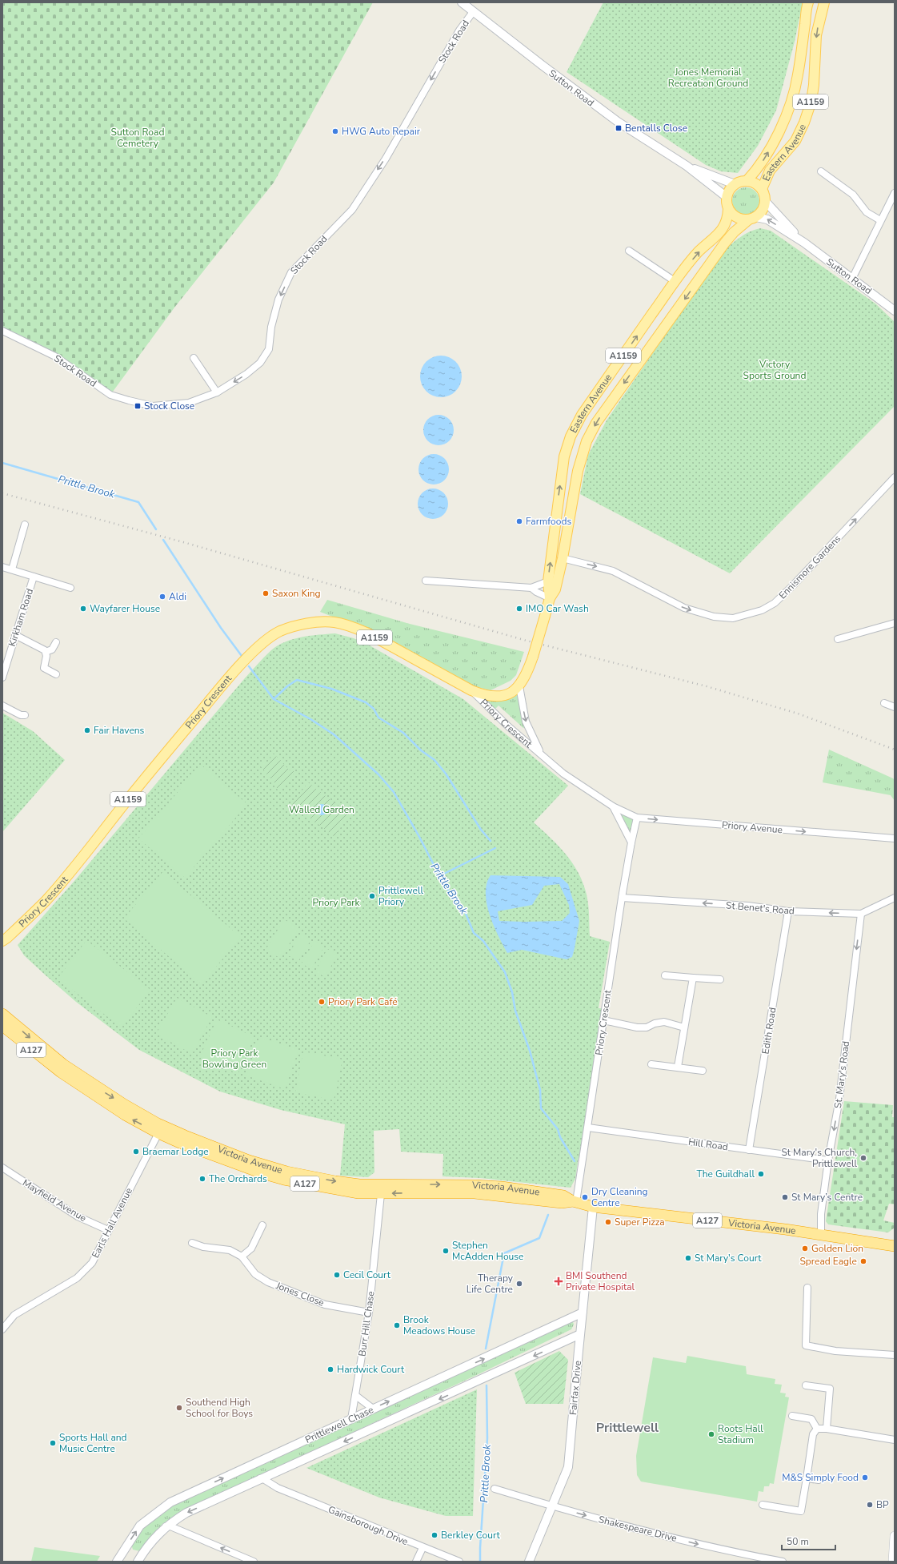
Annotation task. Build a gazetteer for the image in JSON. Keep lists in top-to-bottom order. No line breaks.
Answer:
{"streets":{"highway":["A127","Victoria Avenue"],"main road":["A1159","Eastern Avenue","Priory Crescent"],"street":["Stock Road","Sutton Road","Ennismore Gardens","Kirkham Road","Priory Avenue","St Benet's Road","Edith Road","St. Mary's Road","Hill Road","Mayfield Avenue","Earls Hall Avenue","Jones Close","Burr Hill Chase","Fairfax Drive","Prittlewell Chase","Gainsborough Drive","Shakespeare Drive"]},"crossings":[["Stock Road","Sutton Road"],["Sutton Road","Eastern Avenue"],["Eastern Avenue","Ennismore Gardens"],["Eastern Avenue","Priory Crescent"],["Priory Crescent","Priory Avenue"],["Priory Crescent","St Benet's Road"],["Priory Crescent","Hill Road"],["Priory Crescent","Victoria Avenue"],["St Benet's Road","Edith Road"],["St Benet's Road","St. Mary's Road"],["Edith Road","Hill Road"],["St. Mary's Road","Hill Road"],["St. Mary's Road","Victoria Avenue"],["Victoria Avenue","Earls Hall Avenue"],["Victoria Avenue","Burr Hill Chase"],["Victoria Avenue","Fairfax Drive"],["Mayfield Avenue","Earls Hall Avenue"],["Jones Close","Burr Hill Chase"],["Burr Hill Chase","Prittlewell Chase"],["Fairfax Drive","Prittlewell Chase"],["Fairfax Drive","Shakespeare Drive"],["Prittlewell Chase","Gainsborough Drive"]],"one_way":["Stock Road","Ennismore Gardens","Priory Avenue","St Benet's Road","St. Mary's Road","Shakespeare Drive"],"districts":["Prittlewell"],"water":["Prittle Brook"],"parks":["Jones Memorial Recreation Ground","Sutton Road Cemetery","Victory Sports Ground","Walled Garden","Priory Park","Priory Park Bowling Green"],"places":{"transit":["Bentalls Close","Stock Close"],"other":["HWG Auto Repair","Farmfoods","Saxon King","Aldi","Wayfarer House","IMO Car Wash","Fair Havens","Prittlewell Priory","Priory Park Café","Braemar Lodge","St Mary's Church, Prittlewell","The Guildhall","The Orchards","Dry Cleaning Centre","St Mary’s Centre","Super Pizza","Golden Lion","Stephen McAdden House","St Mary's Court","Spread Eagle","Cecil Court","Therapy Life Centre","Brook Meadows House","Hardwick Court","Southend High School for Boys","Roots Hall Stadium","Sports Hall and Music Centre","M&S Simply Food","BP","Berkley Court"],"health":["BMI Southend Private Hospital"]},"scale_bar":"50 m"}
